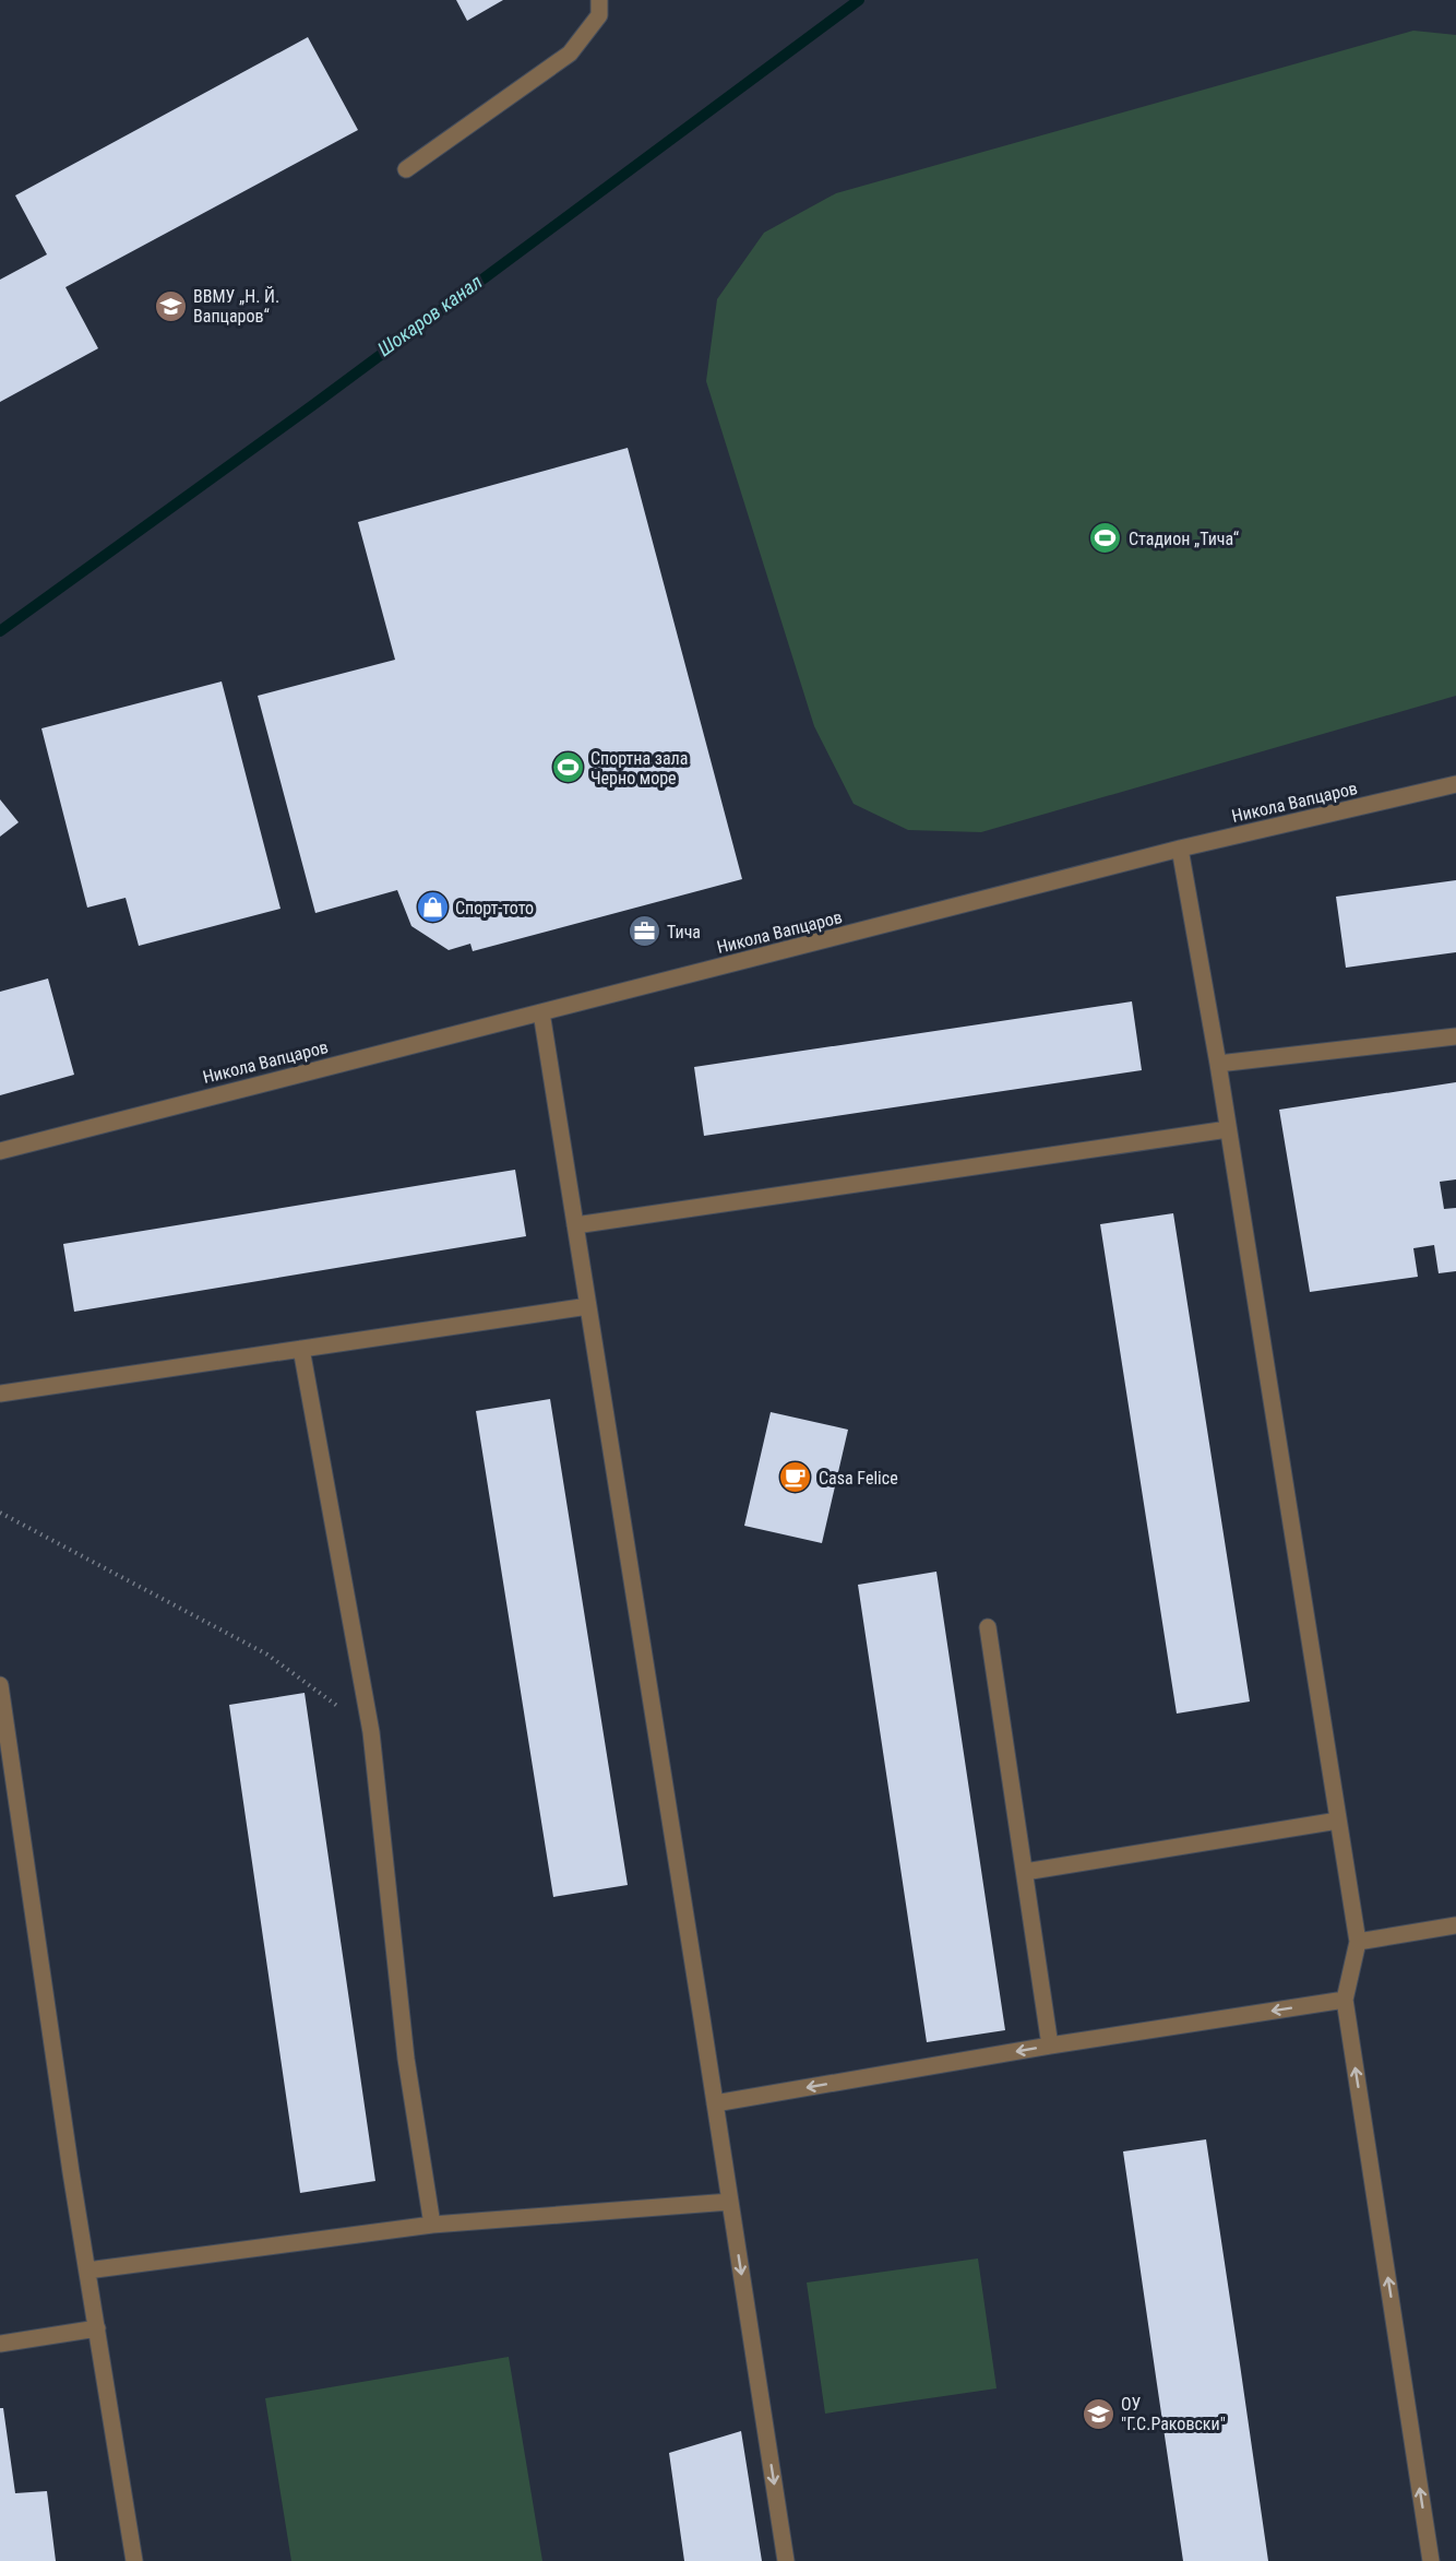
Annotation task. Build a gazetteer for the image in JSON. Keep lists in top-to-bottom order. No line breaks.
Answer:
{"streets":{"street":["Никола Вапцаров"]},"water":["Шокаров канал"],"places":{"school or university":["ВВМУ „Н. Й. Вапцаров“","ОУ \"Г.С.Раковски\""],"sports":["Стадион „Тича“","Спортна зала Черно море"],"shop":["Спорт-тото"],"office":["Тича"],"cafe":["Casa Felice"]}}
